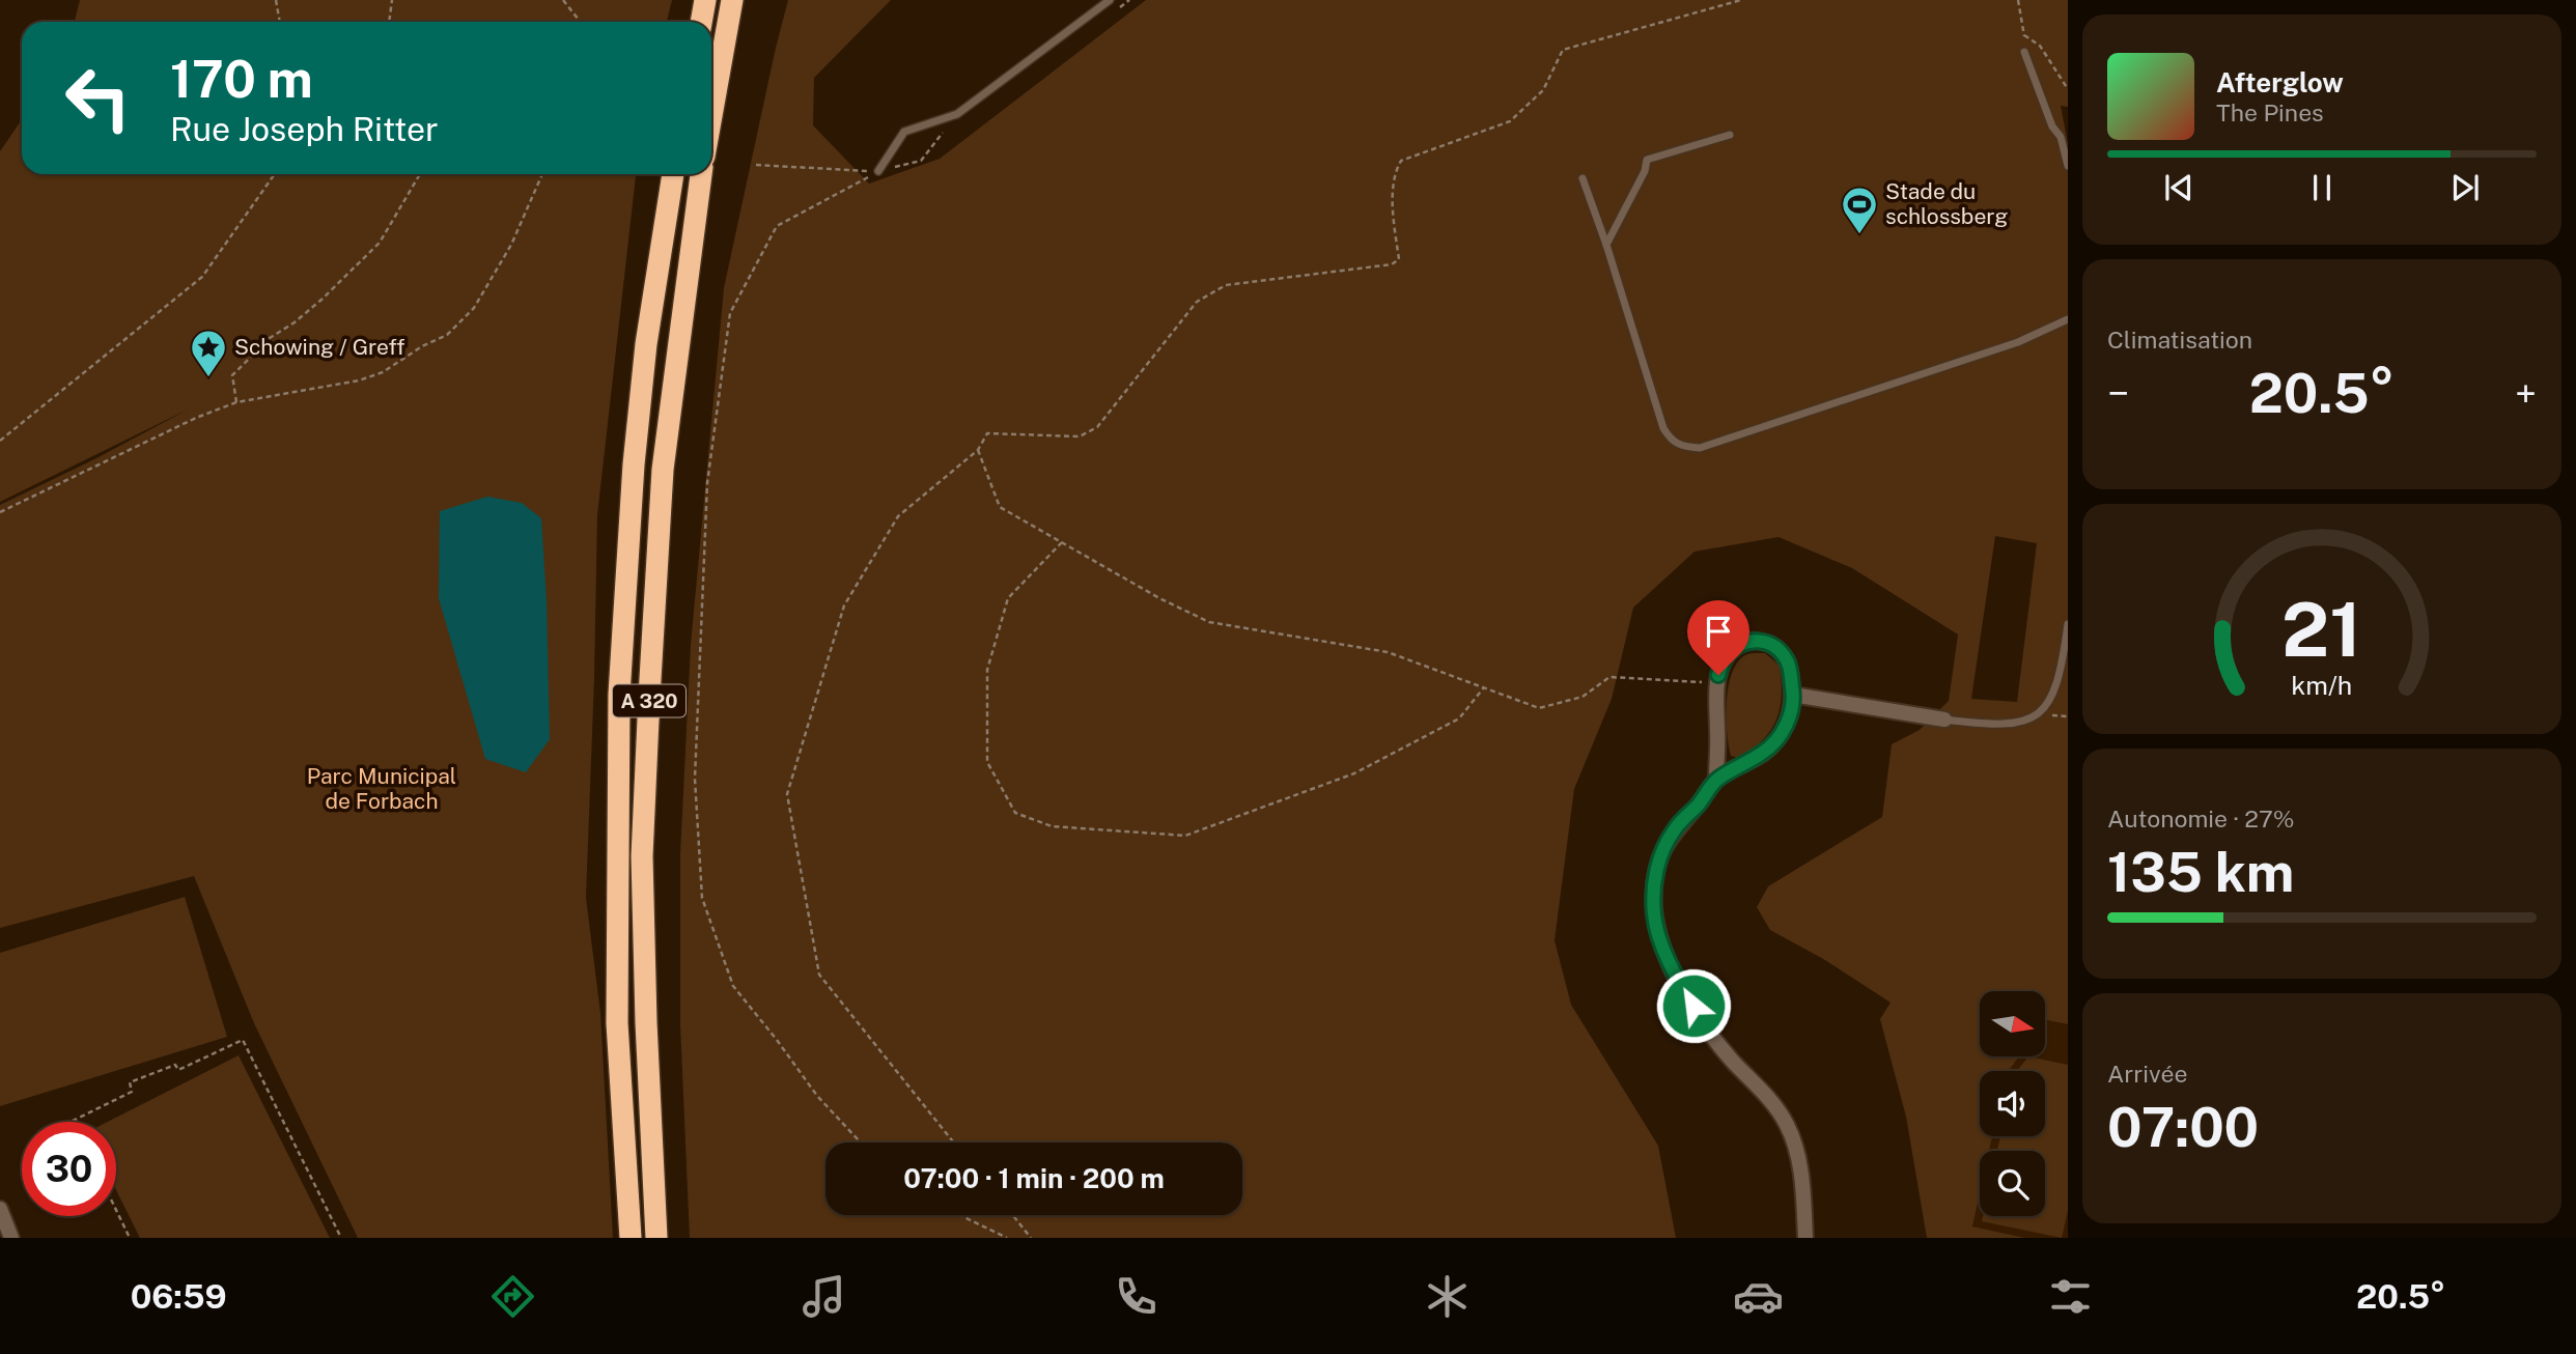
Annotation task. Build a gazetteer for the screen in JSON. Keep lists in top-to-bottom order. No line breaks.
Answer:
{"streets":{"highway":["A 320"]},"parks":["Parc Municipal de Forbach"],"places":{"sports":["Stade du schlossberg"],"place":["Schowing / Greff"]},"north":"right","page":{"turn":["170 m","Rue Joseph Ritter"],"song":["Afterglow","The Pines"],"tile":["Climatisation",["Autonomie · 27%","135 km"],["Arrivée","07:00"]],"heat":["−","20.5°","+"],"limit":"30","trip":"07:00 · 1 min · 200 m","tabs":["06:59","20.5°"],"gauge":["21","km/h"]}}
